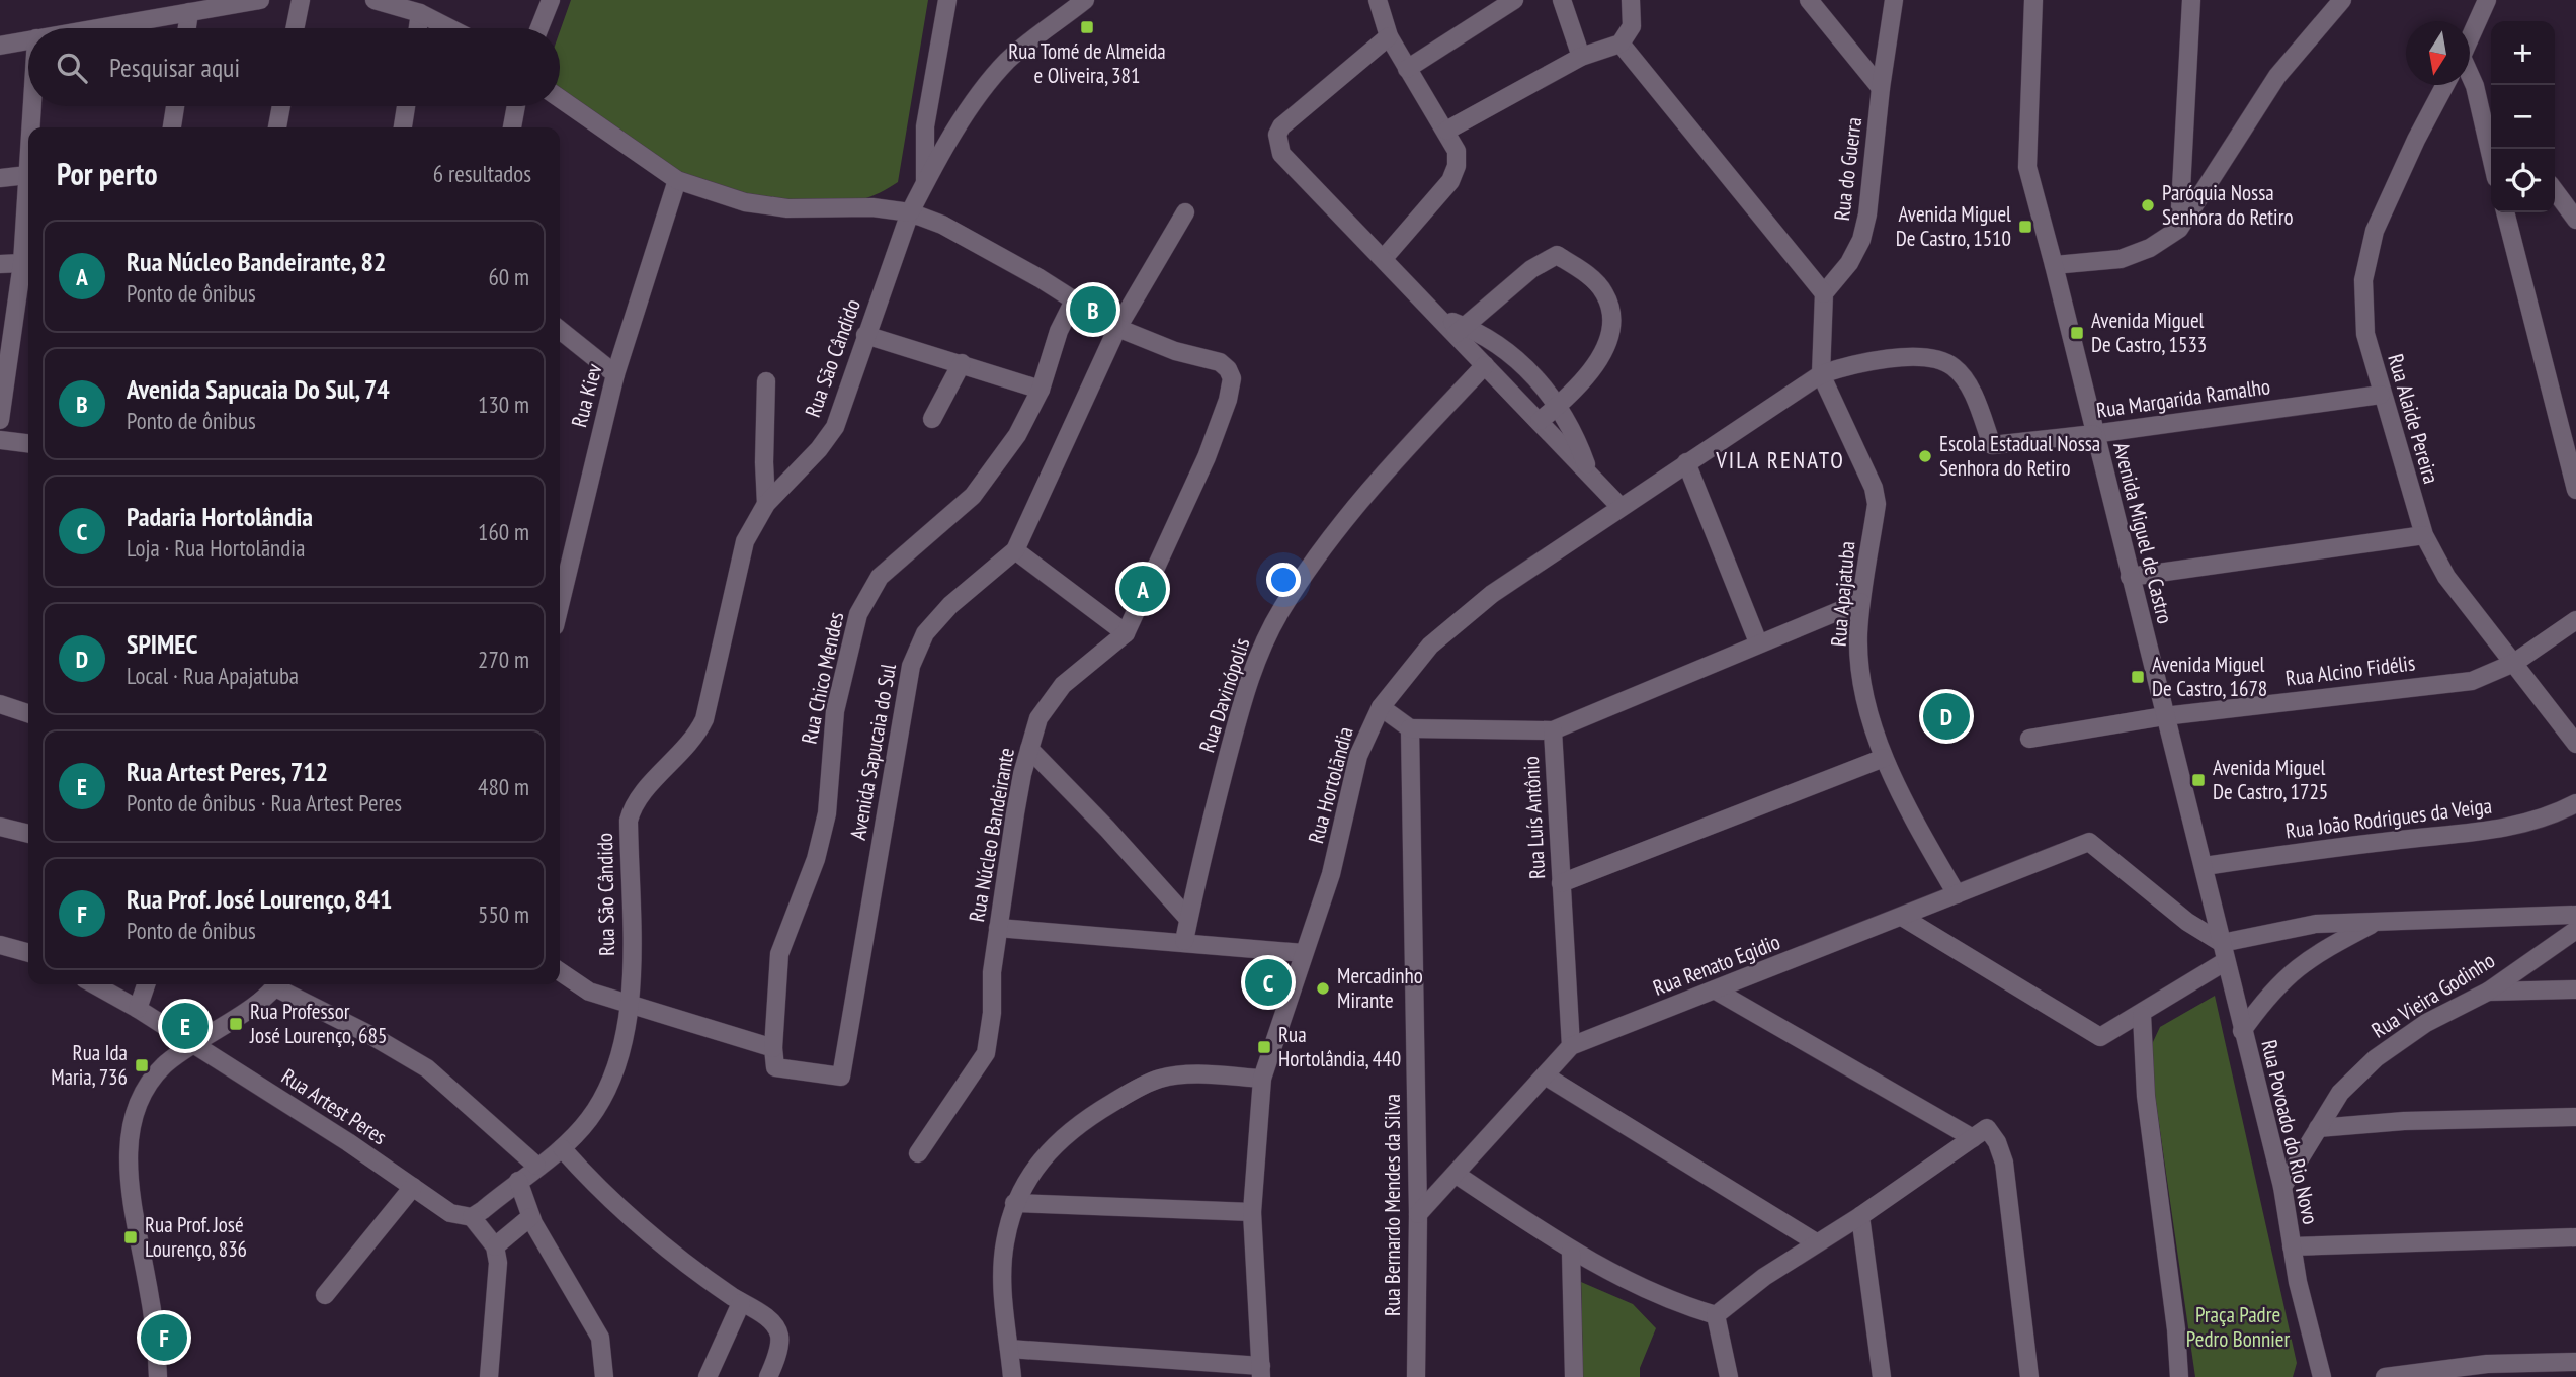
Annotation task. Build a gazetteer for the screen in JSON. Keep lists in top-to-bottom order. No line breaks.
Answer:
{"streets":{"street":["Rua do Guerra","Rua São Cândido","Rua Kiev","Rua Margarida Ramalho","Rua Alaide Pereira","Avenida Miguel de Castro","Rua Apajatuba","Rua Alcino Fidélis","Rua Chico Mendes","Rua Davinópolis","Avenida Sapucaia do Sul","Rua Hortolãndia","Rua Luís Antônio","Rua João Rodrigues da Veiga","Rua Núcleo Bandeirante","Rua Renato Egidio","Rua Vieira Godinho","Rua Artest Peres","Rua Povoado do Rio Novo","Rua Bernardo Mendes da Silva"]},"crossings":[["Rua São Cândido","Rua Núcleo Bandeirante"],["Rua Kiev","Rua Núcleo Bandeirante"],["Rua Margarida Ramalho","Rua Alaide Pereira"],["Rua Margarida Ramalho","Avenida Miguel de Castro"],["Rua Margarida Ramalho","Rua Hortolãndia"],["Rua Alaide Pereira","Rua Alcino Fidélis"],["Avenida Miguel de Castro","Rua Alcino Fidélis"],["Avenida Miguel de Castro","Rua João Rodrigues da Veiga"],["Avenida Miguel de Castro","Rua Renato Egidio"],["Avenida Miguel de Castro","Rua Povoado do Rio Novo"],["Rua Apajatuba","Rua Hortolãndia"],["Rua Apajatuba","Rua Renato Egidio"],["Rua Chico Mendes","Avenida Sapucaia do Sul"],["Rua Chico Mendes","Rua Núcleo Bandeirante"],["Avenida Sapucaia do Sul","Rua Núcleo Bandeirante"],["Rua Luís Antônio","Rua Renato Egidio"],["Rua Luís Antônio","Rua Bernardo Mendes da Silva"],["Rua Renato Egidio","Rua Povoado do Rio Novo"],["Rua Renato Egidio","Rua Bernardo Mendes da Silva"],["Rua Vieira Godinho","Rua Povoado do Rio Novo"]],"districts":["VILA RENATO"],"parks":["Praça Padre Pedro Bonnier"],"places":{"transit":["Rua Tomé de Almeida e Oliveira, 381","Avenida Miguel De Castro, 1510","Avenida Miguel De Castro, 1533","Avenida Miguel De Castro, 1678","Avenida Miguel De Castro, 1725","Rua Professor José Lourenço, 685","Rua Hortolândia, 440","Rua Ida Maria, 736","Rua Prof. José Lourenço, 836"],"other":["Paróquia Nossa Senhora do Retiro","Escola Estadual Nossa Senhora do Retiro","Mercadinho Mirante"]},"north":"bottom","page":{"map_buttons":["+","−"],"search":"Pesquisar aqui","heading":["Por perto","6 resultados"],"list":[{"mark":"A","name":"Rua Núcleo Bandeirante, 82","note":"Ponto de ônibus","value":"60 m"},{"mark":"B","name":"Avenida Sapucaia Do Sul, 74","note":"Ponto de ônibus","value":"130 m"},{"mark":"C","name":"Padaria Hortolândia","note":"Loja · Rua Hortolãndia","value":"160 m"},{"mark":"D","name":"SPIMEC","note":"Local · Rua Apajatuba","value":"270 m"},{"mark":"E","name":"Rua Artest Peres, 712","note":"Ponto de ônibus · Rua Artest Peres","value":"480 m"},{"mark":"F","name":"Rua Prof. José Lourenço, 841","note":"Ponto de ônibus","value":"550 m"}],"pins":["B","A","D","C","E","F"]}}
